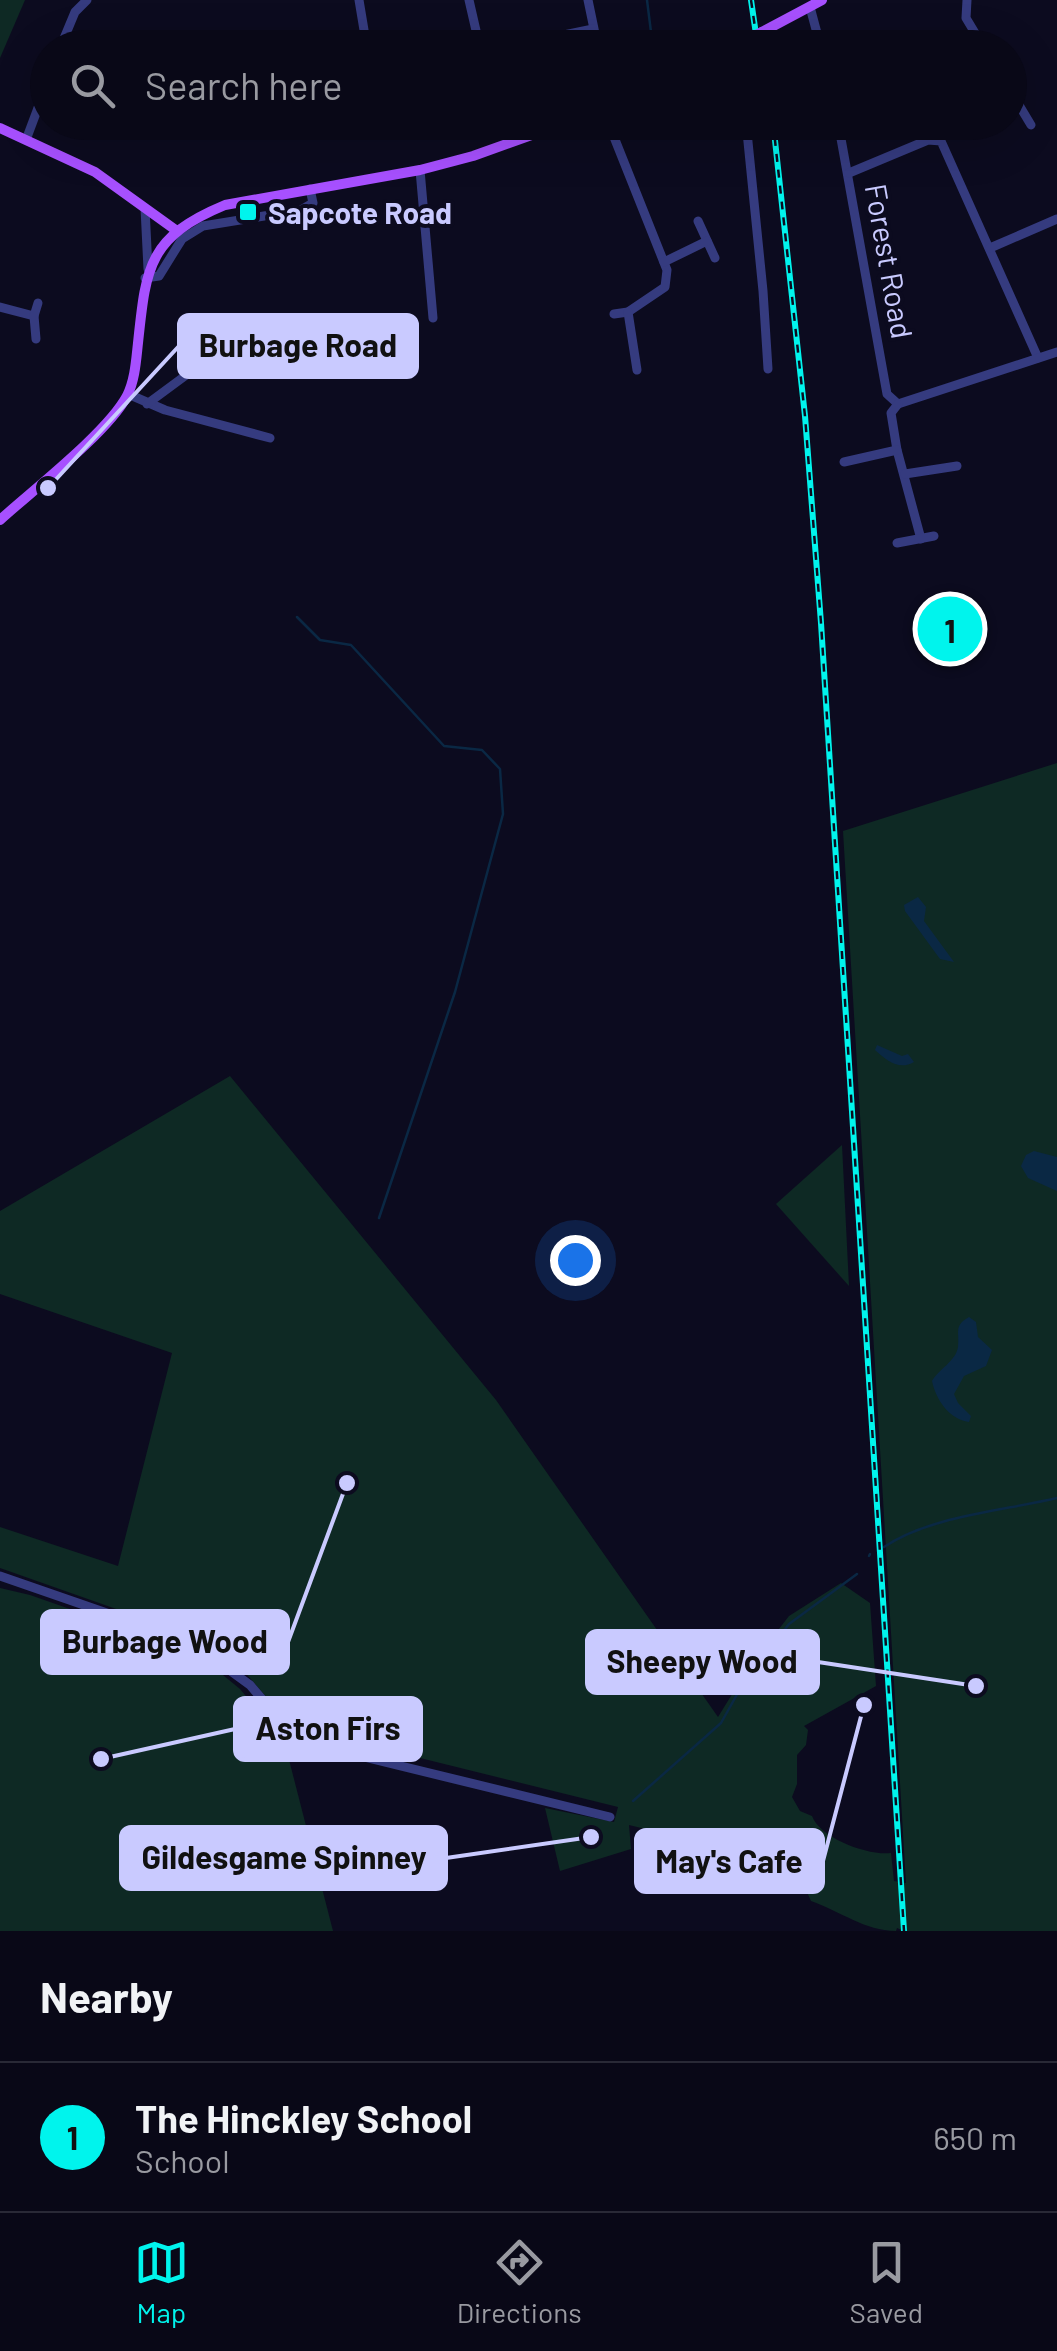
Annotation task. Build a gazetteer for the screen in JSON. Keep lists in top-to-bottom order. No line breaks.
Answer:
{"streets":{"street":["Forest Road"]},"places":{"transit":["Sapcote Road"],"other":["Burbage Road","Burbage Wood","Sheepy Wood","May's Cafe","Aston Firs","Gildesgame Spinney"]},"page":{"search":"Search here","pins":"1","heading":"Nearby","list":[{"mark":"1","name":"The Hinckley School","note":"School","value":"650 m"}],"nav":["Map","Directions","Saved"]}}
